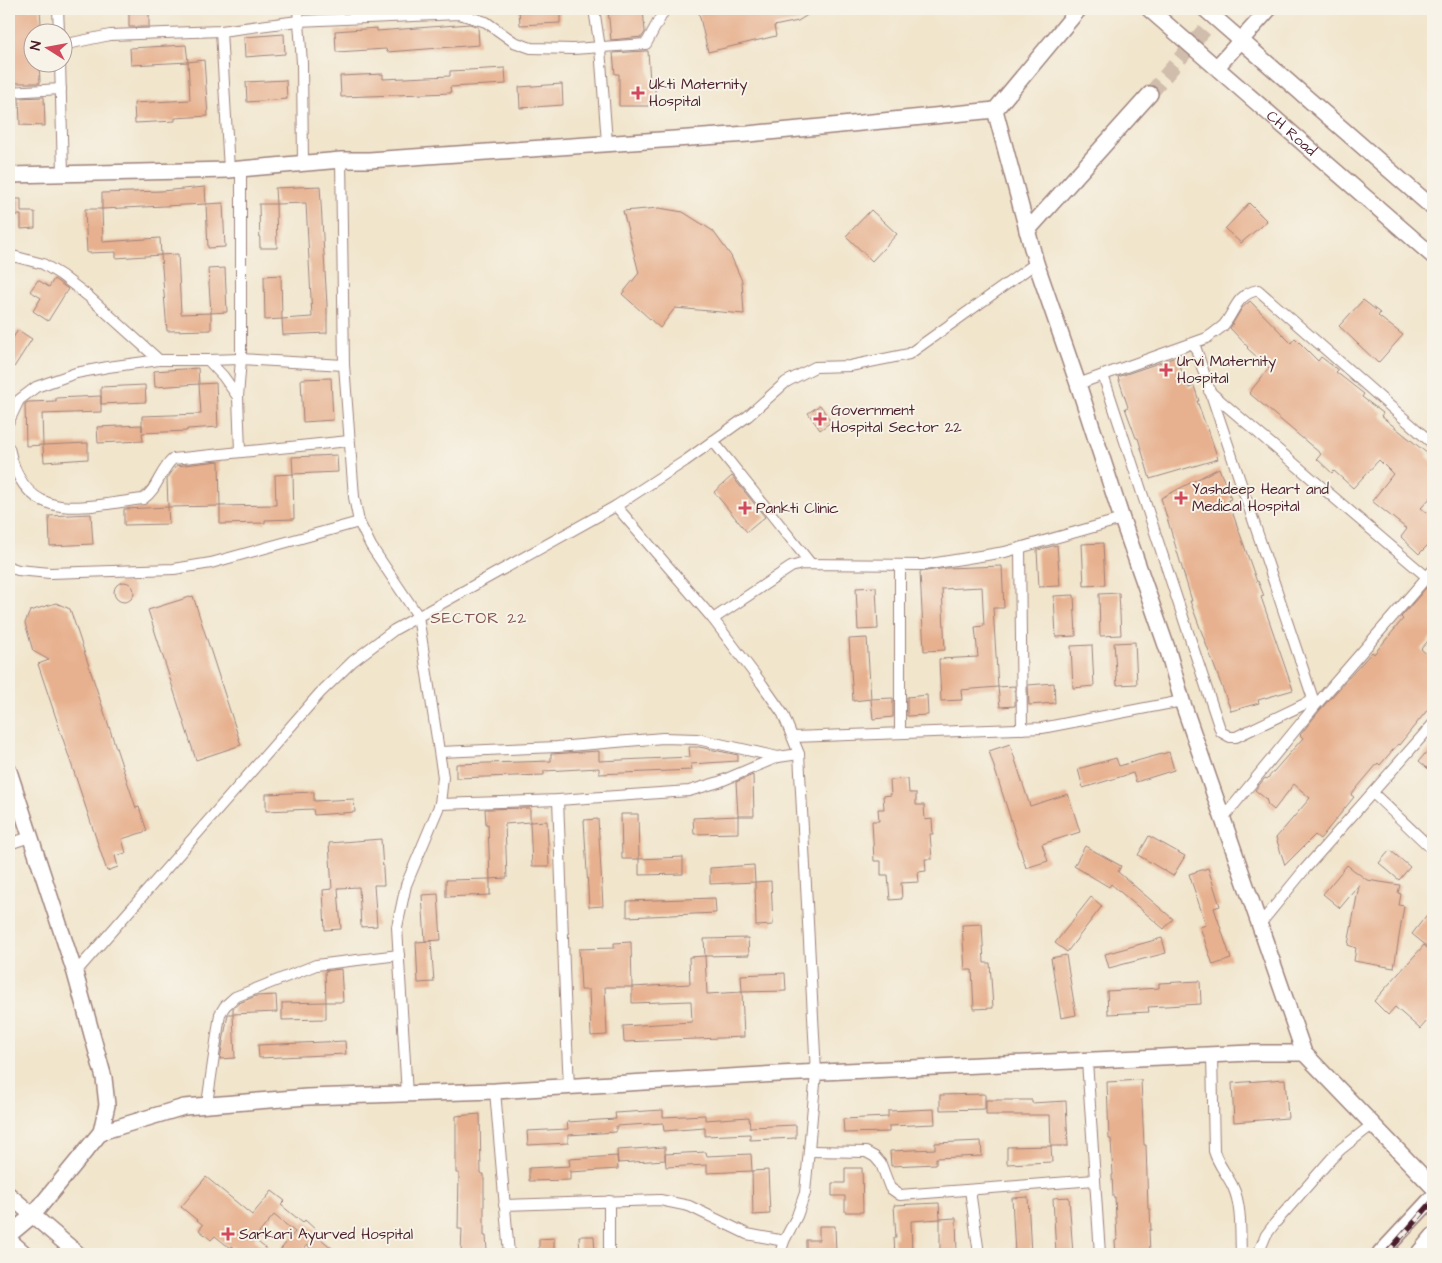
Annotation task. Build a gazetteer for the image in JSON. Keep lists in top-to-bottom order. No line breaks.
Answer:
{"streets":{"street":["CH Road"]},"districts":["SECTOR 22"],"places":{"health":["Ukti Maternity Hospital","Urvi Maternity Hospital","Government Hospital Sector 22","Yashdeep Heart and Medical Hospital","Pankti Clinic","Sarkari Ayurved Hospital"]},"north":"left"}
